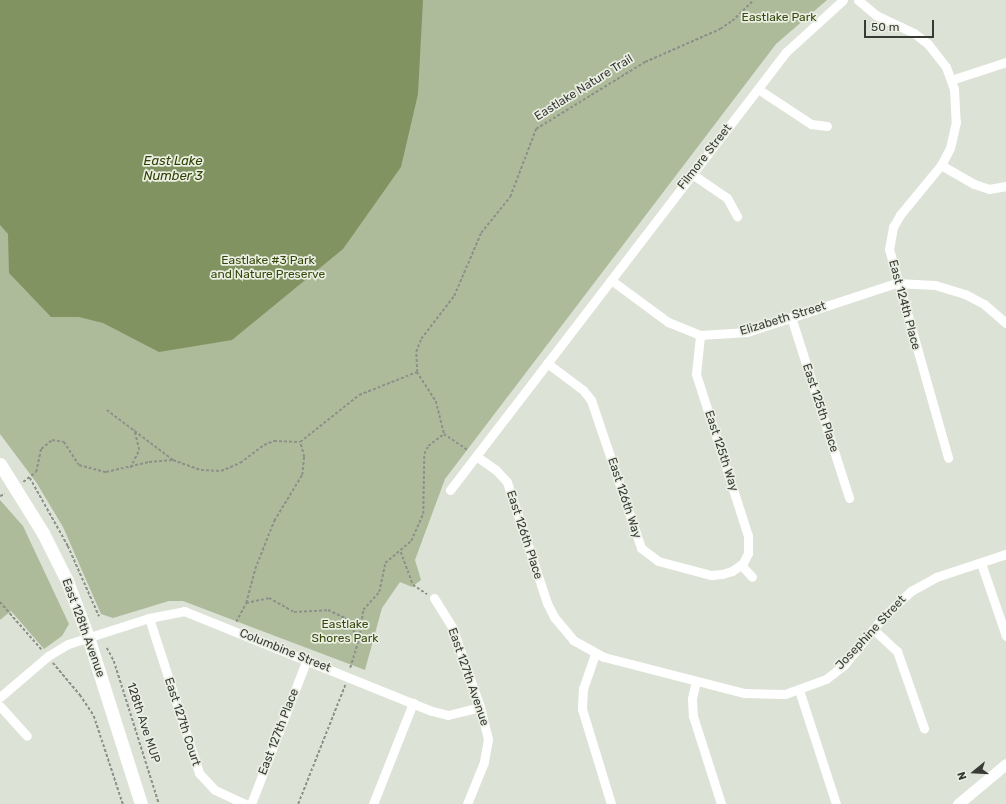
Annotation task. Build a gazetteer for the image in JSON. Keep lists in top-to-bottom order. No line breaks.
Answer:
{"streets":{"main road":["East 128th Avenue"],"street":["Filmore Street","East 124th Place","Elizabeth Street","East 125th Place","East 125th Way","East 126th Way","East 126th Place","Josephine Street","Columbine Street","East 127th Avenue","East 127th Court","East 127th Place"],"path":["Eastlake Nature Trail","128th Ave MUP"]},"crossings":[["Filmore Street","Elizabeth Street"],["Filmore Street","East 126th Way"],["East 124th Place","Elizabeth Street"],["Elizabeth Street","East 125th Place"],["Elizabeth Street","East 125th Way"],["East 125th Way","East 126th Way"],["East 126th Place","Josephine Street"],["East 128th Avenue","Columbine Street"],["Columbine Street","East 127th Avenue"],["Columbine Street","East 127th Court"],["Columbine Street","East 127th Place"]],"water":["East Lake Number 3"],"parks":["Eastlake Park","Eastlake #3 Park and Nature Preserve","Eastlake Shores Park"],"scale_bar":"50 m","north":"left"}
